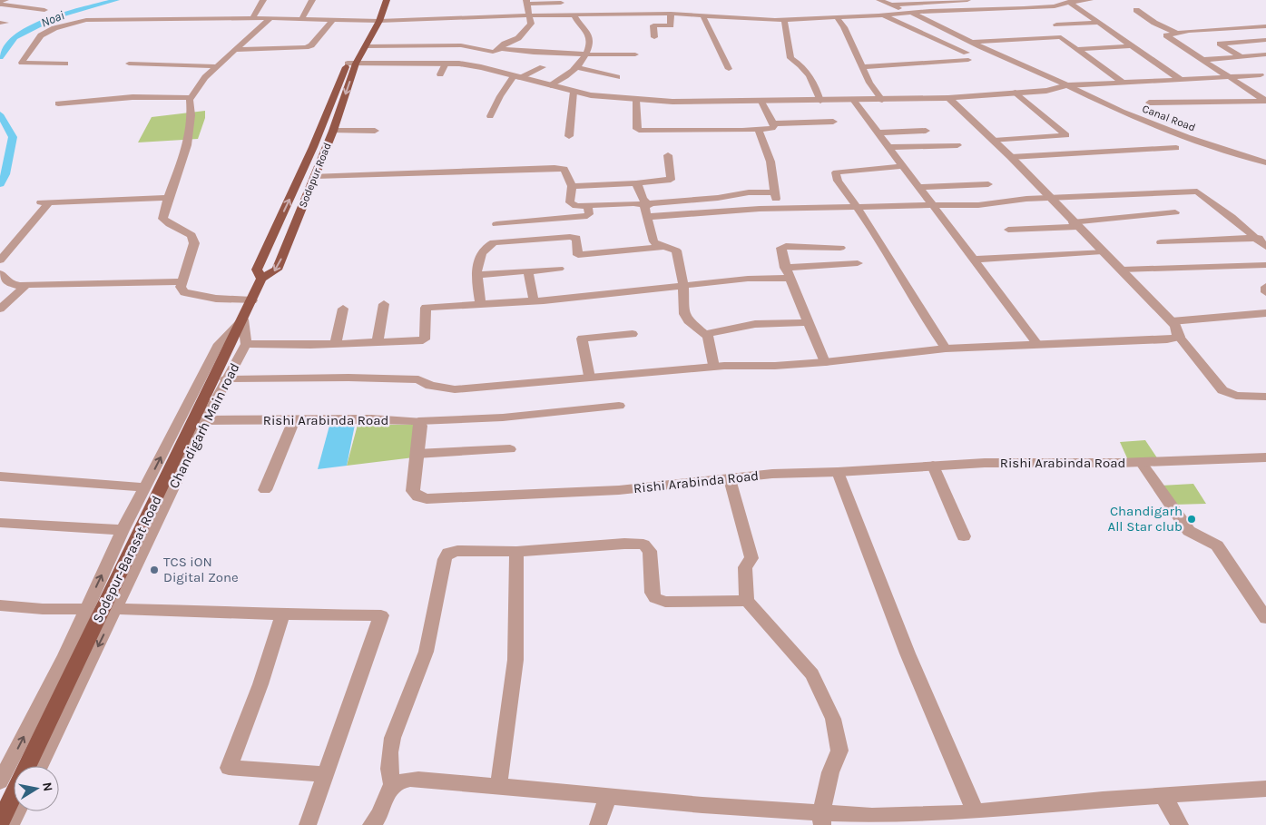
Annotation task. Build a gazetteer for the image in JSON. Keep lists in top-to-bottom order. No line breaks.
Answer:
{"streets":{"main road":["Sodepur Road","Sodepur-Barasat Road"],"street":["Canal Road","Rishi Arabinda Road","Chandigarh Main road"]},"crossings":[["Sodepur Road","Chandigarh Main road"],["Sodepur Road","Sodepur-Barasat Road"],["Rishi Arabinda Road","Chandigarh Main road"],["Chandigarh Main road","Sodepur-Barasat Road"]],"water":["Noai"],"places":["Chandigarh All Star club","TCS iON Digital Zone"],"north":"right"}
